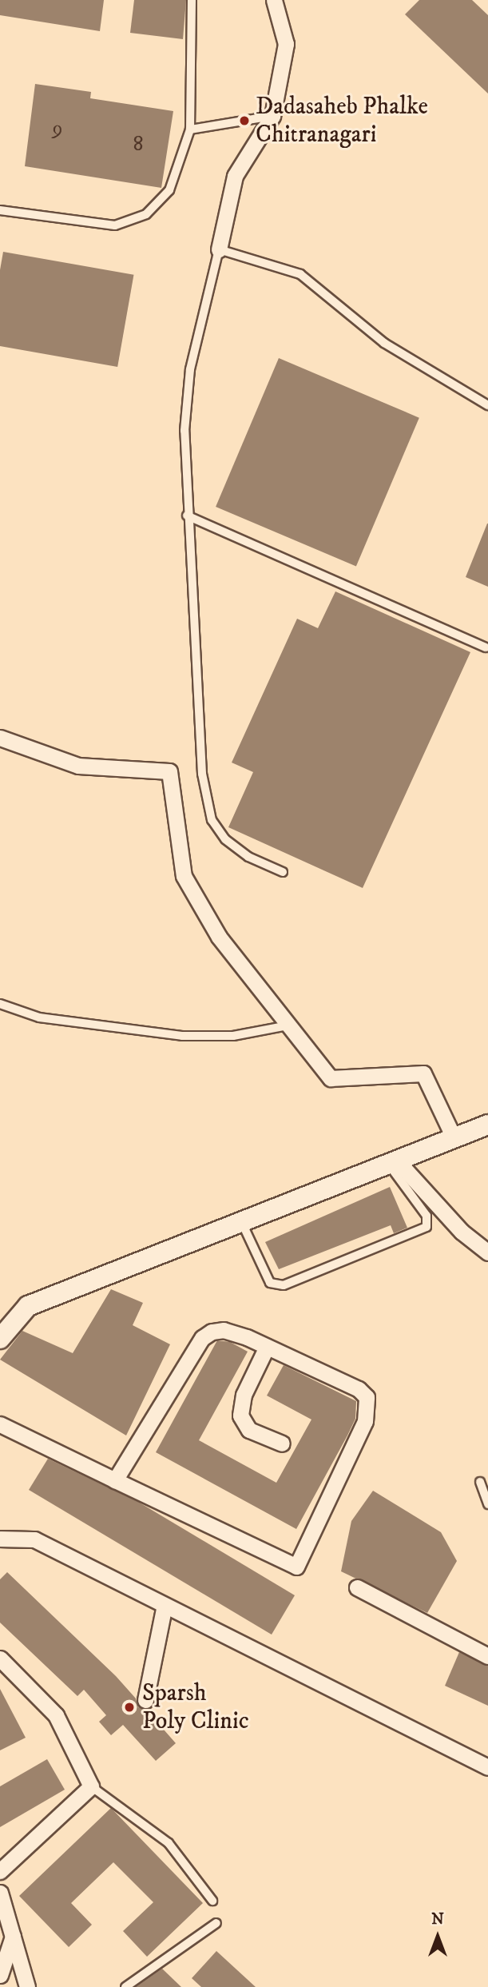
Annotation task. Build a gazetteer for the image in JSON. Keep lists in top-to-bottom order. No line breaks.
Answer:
{"places":["Dadasaheb Phalke Chitranagari","Sparsh Poly Clinic"],"house_numbers":["9","8"],"north":"top"}
